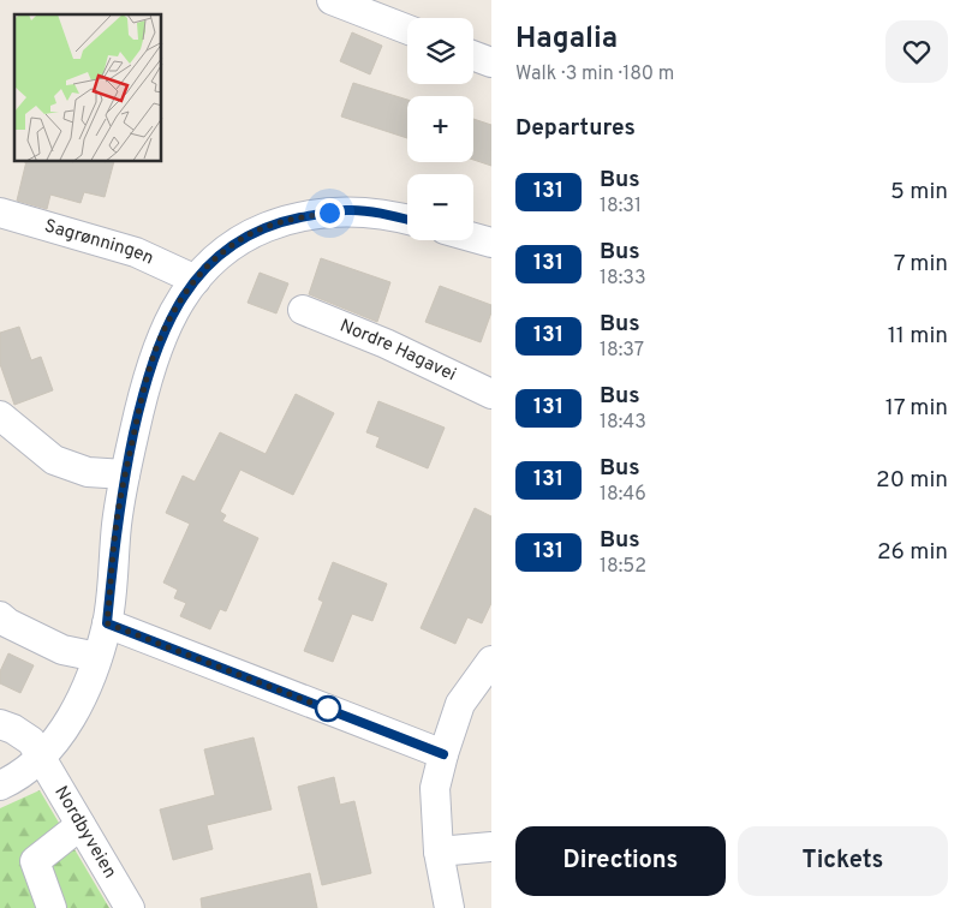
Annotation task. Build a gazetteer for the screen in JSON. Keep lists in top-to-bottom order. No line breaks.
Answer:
{"streets":{"street":["Sagrønningen","Nordre Hagavei","Nordbyveien"]},"lines":["bus line 131"],"page":{"heading":[["Hagalia","Walk · 3 min · 180 m"],"Departures"],"map_buttons":["+","−"],"list":[{"mark":"131","name":"Bus","note":"18:31","value":"5 min"},{"mark":"131","name":"Bus","note":"18:33","value":"7 min"},{"mark":"131","name":"Bus","note":"18:37","value":"11 min"},{"mark":"131","name":"Bus","note":"18:43","value":"17 min"},{"mark":"131","name":"Bus","note":"18:46","value":"20 min"},{"mark":"131","name":"Bus","note":"18:52","value":"26 min"}],"buttons":["Directions","Tickets"]}}
